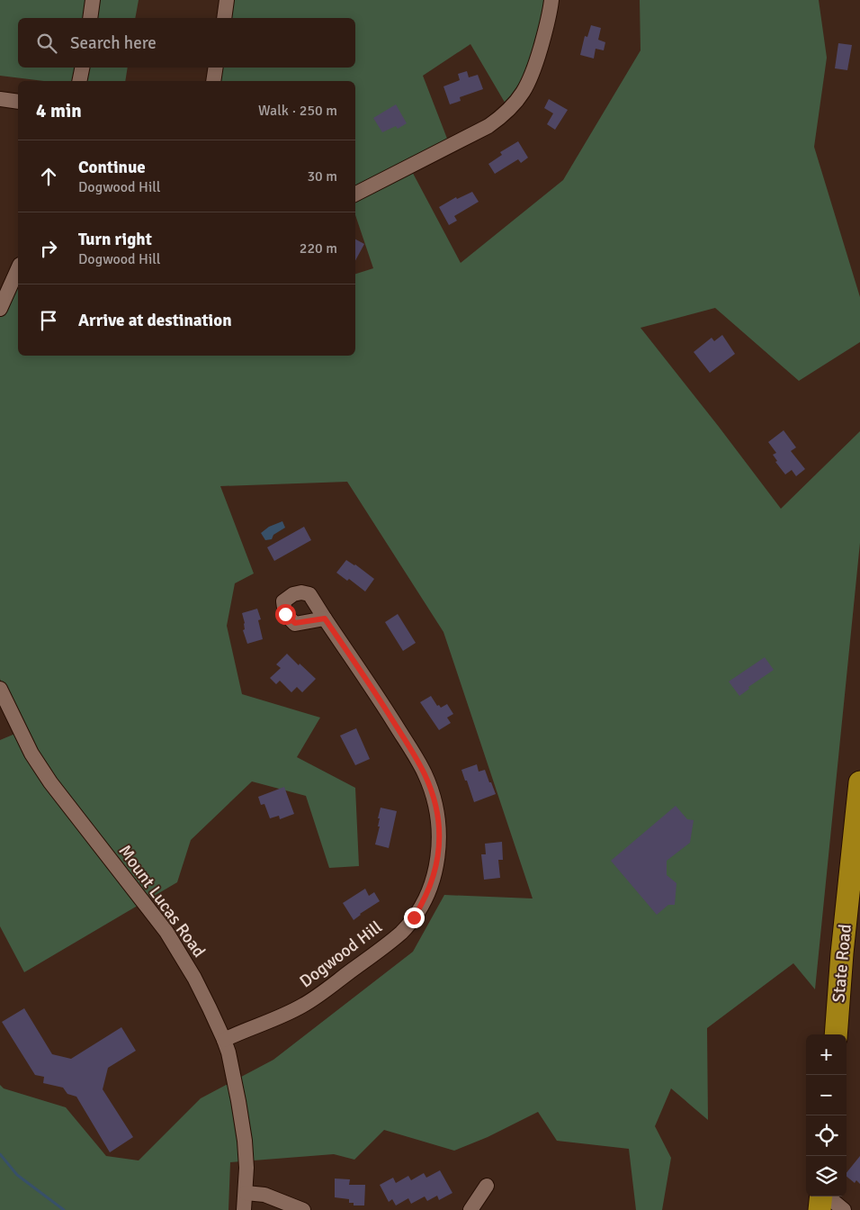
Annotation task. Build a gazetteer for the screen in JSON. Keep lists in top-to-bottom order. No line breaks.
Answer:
{"streets":{"highway":["State Road"],"street":["Mount Lucas Road","Dogwood Hill"]},"crossings":[["Mount Lucas Road","Dogwood Hill"]],"page":{"search":"Search here","heading":["4 min","Walk · 250 m"],"list":[["Continue","Dogwood Hill","30 m"],["Turn right","Dogwood Hill","220 m"],"Arrive at destination"],"map_buttons":["+","−"]}}
